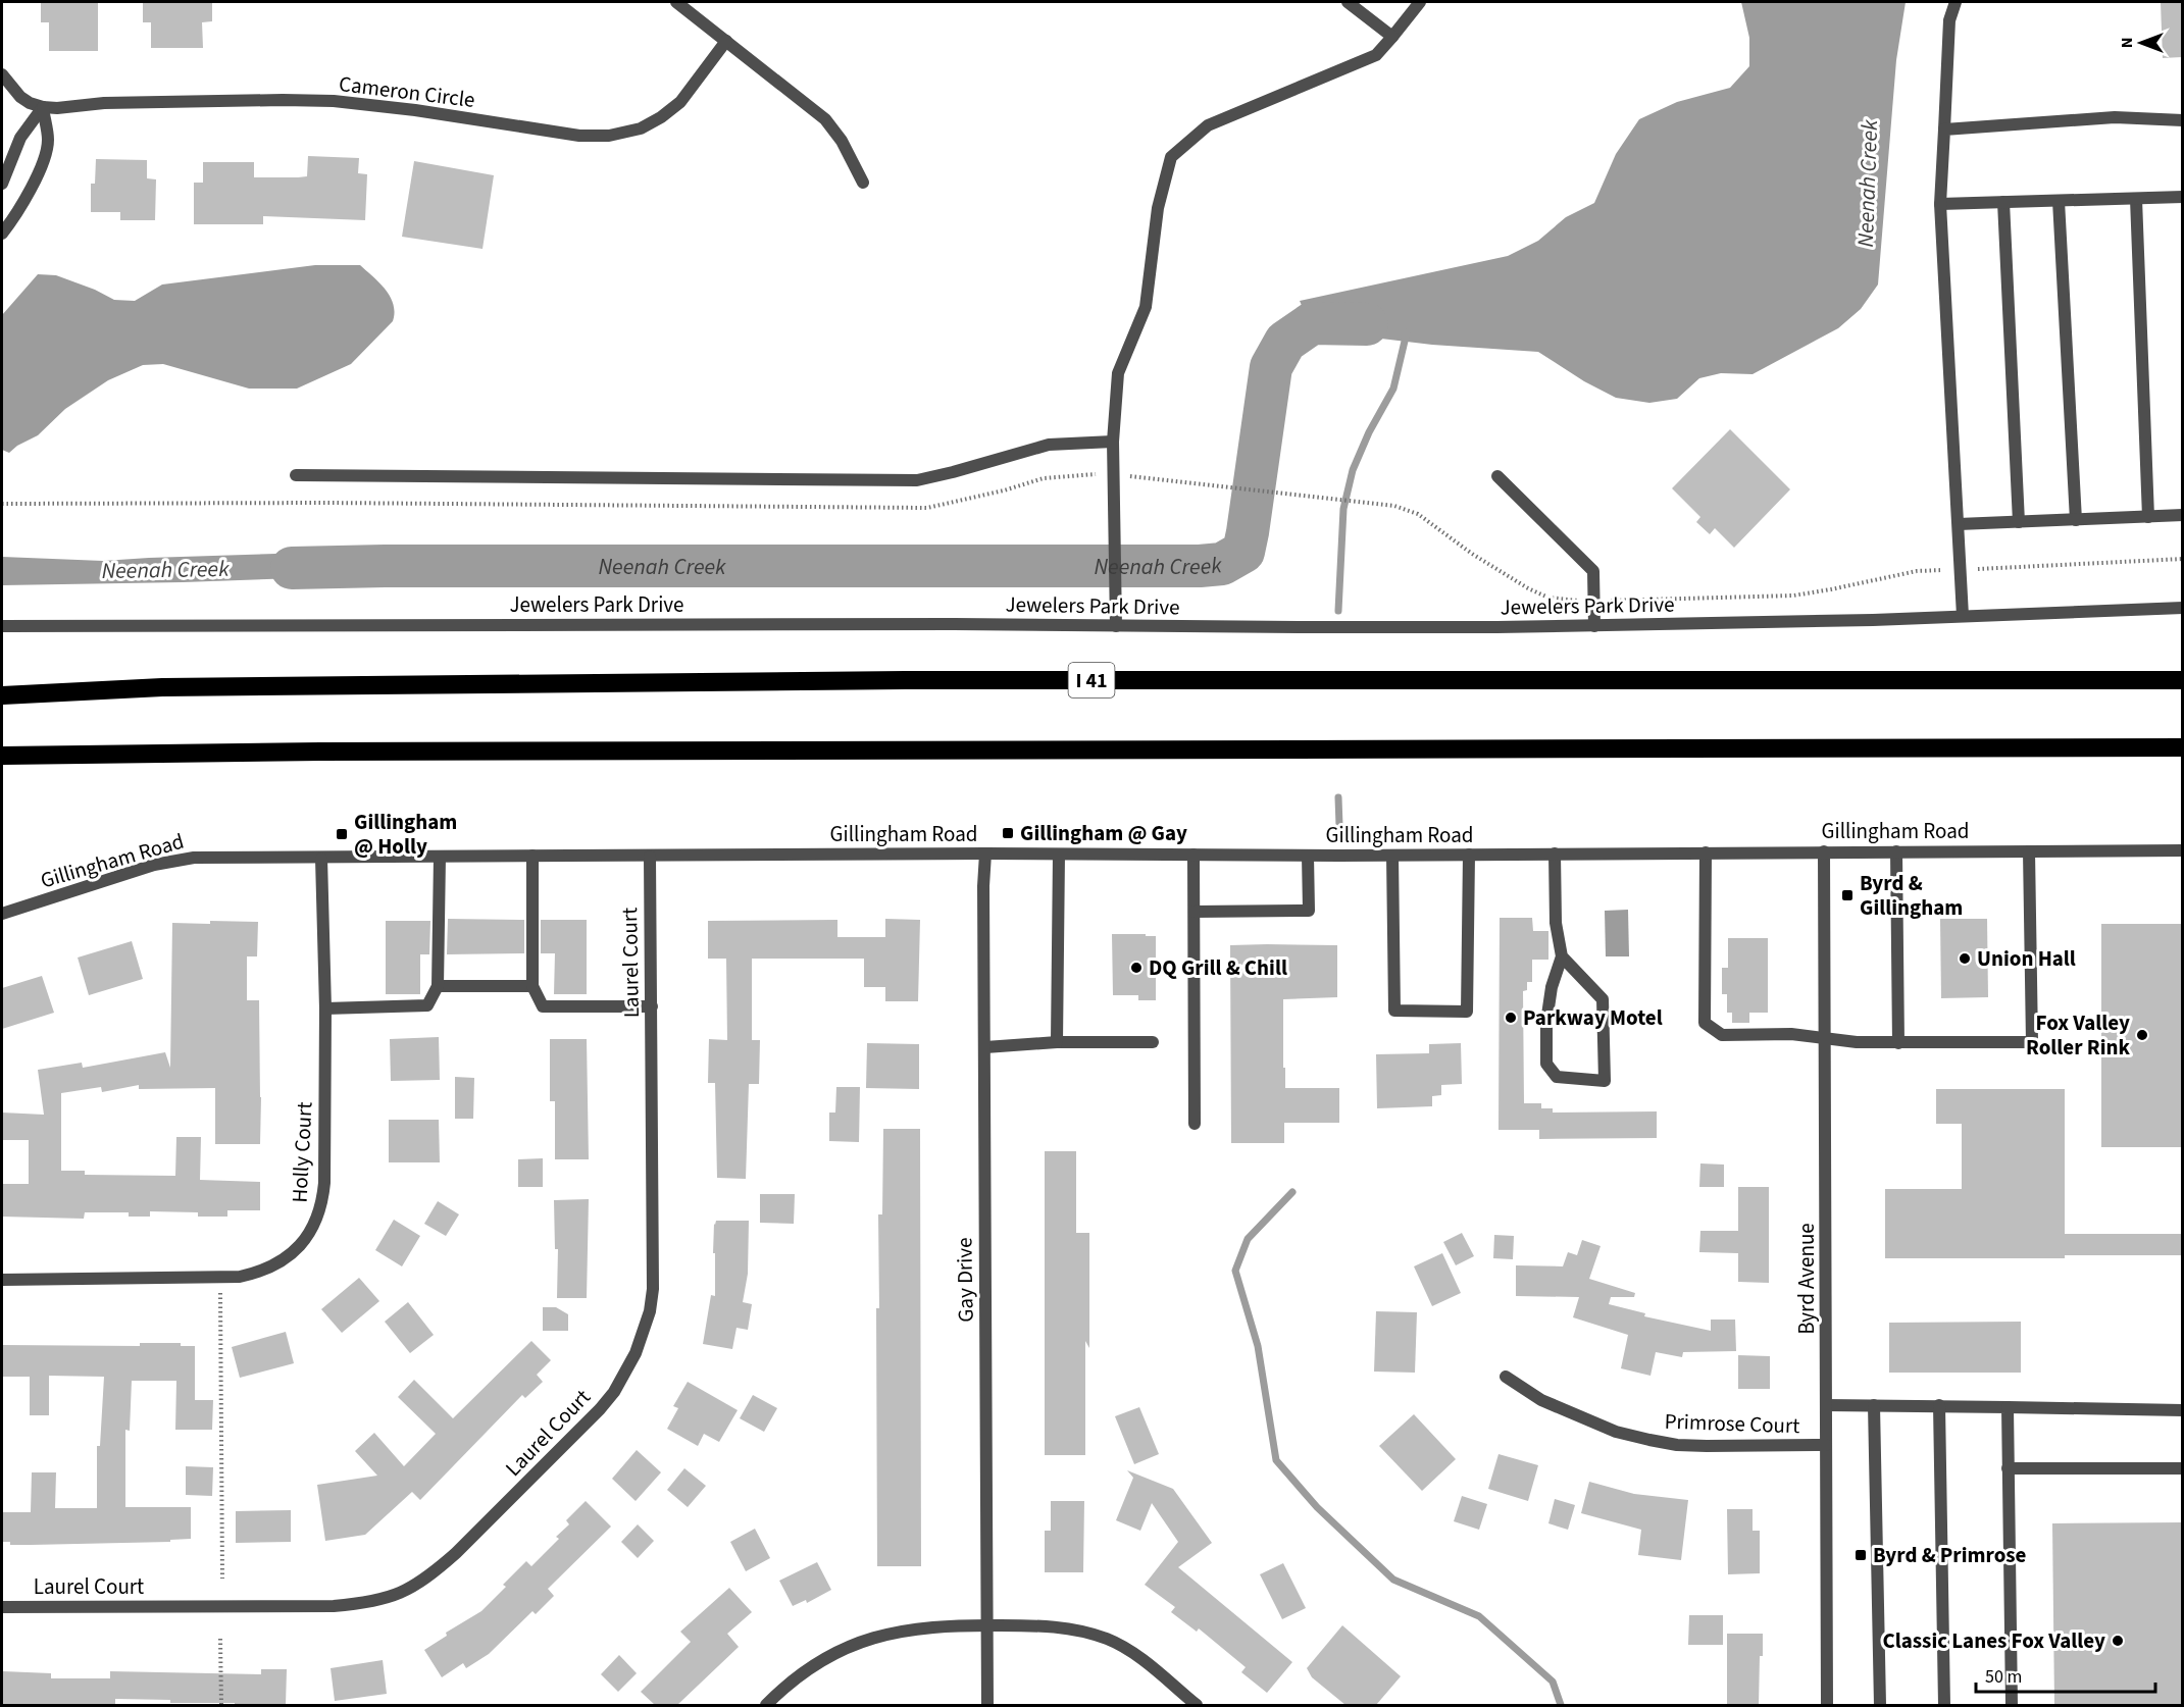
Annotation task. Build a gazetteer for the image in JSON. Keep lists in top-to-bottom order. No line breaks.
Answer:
{"streets":{"highway":["I 41"],"street":["Cameron Circle","Jewelers Park Drive","Gillingham Road","Laurel Court","Holly Court","Byrd Avenue","Gay Drive","Primrose Court"]},"crossings":[["Gillingham Road","Laurel Court"],["Gillingham Road","Holly Court"],["Gillingham Road","Byrd Avenue"],["Gillingham Road","Gay Drive"],["Byrd Avenue","Primrose Court"]],"water":["Neenah Creek"],"places":{"transit":["Gillingham @ Gay","Gillingham @ Holly","Byrd & Gillingham","Byrd & Primrose"],"other":["Union Hall","DQ Grill & Chill","Parkway Motel","Fox Valley Roller Rink","Classic Lanes Fox Valley"]},"scale_bar":"50 m","north":"left"}
